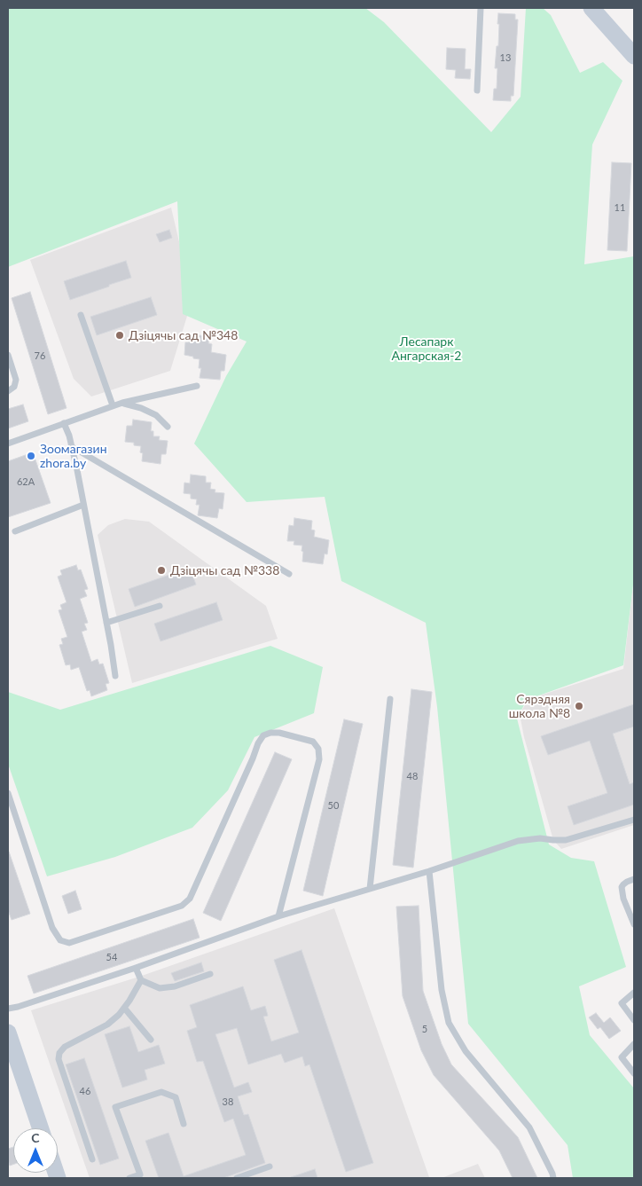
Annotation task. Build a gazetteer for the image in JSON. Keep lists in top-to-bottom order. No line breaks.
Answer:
{"parks":["Лесапарк Ангарская-2"],"places":["Дзіцячы сад №348","Зоомагазин zhora.by","Дзіцячы сад №338","Сярэдняя школа №8"],"house_numbers":["13","11","76","62А","48","50","54","5","46","38"],"north":"top"}
